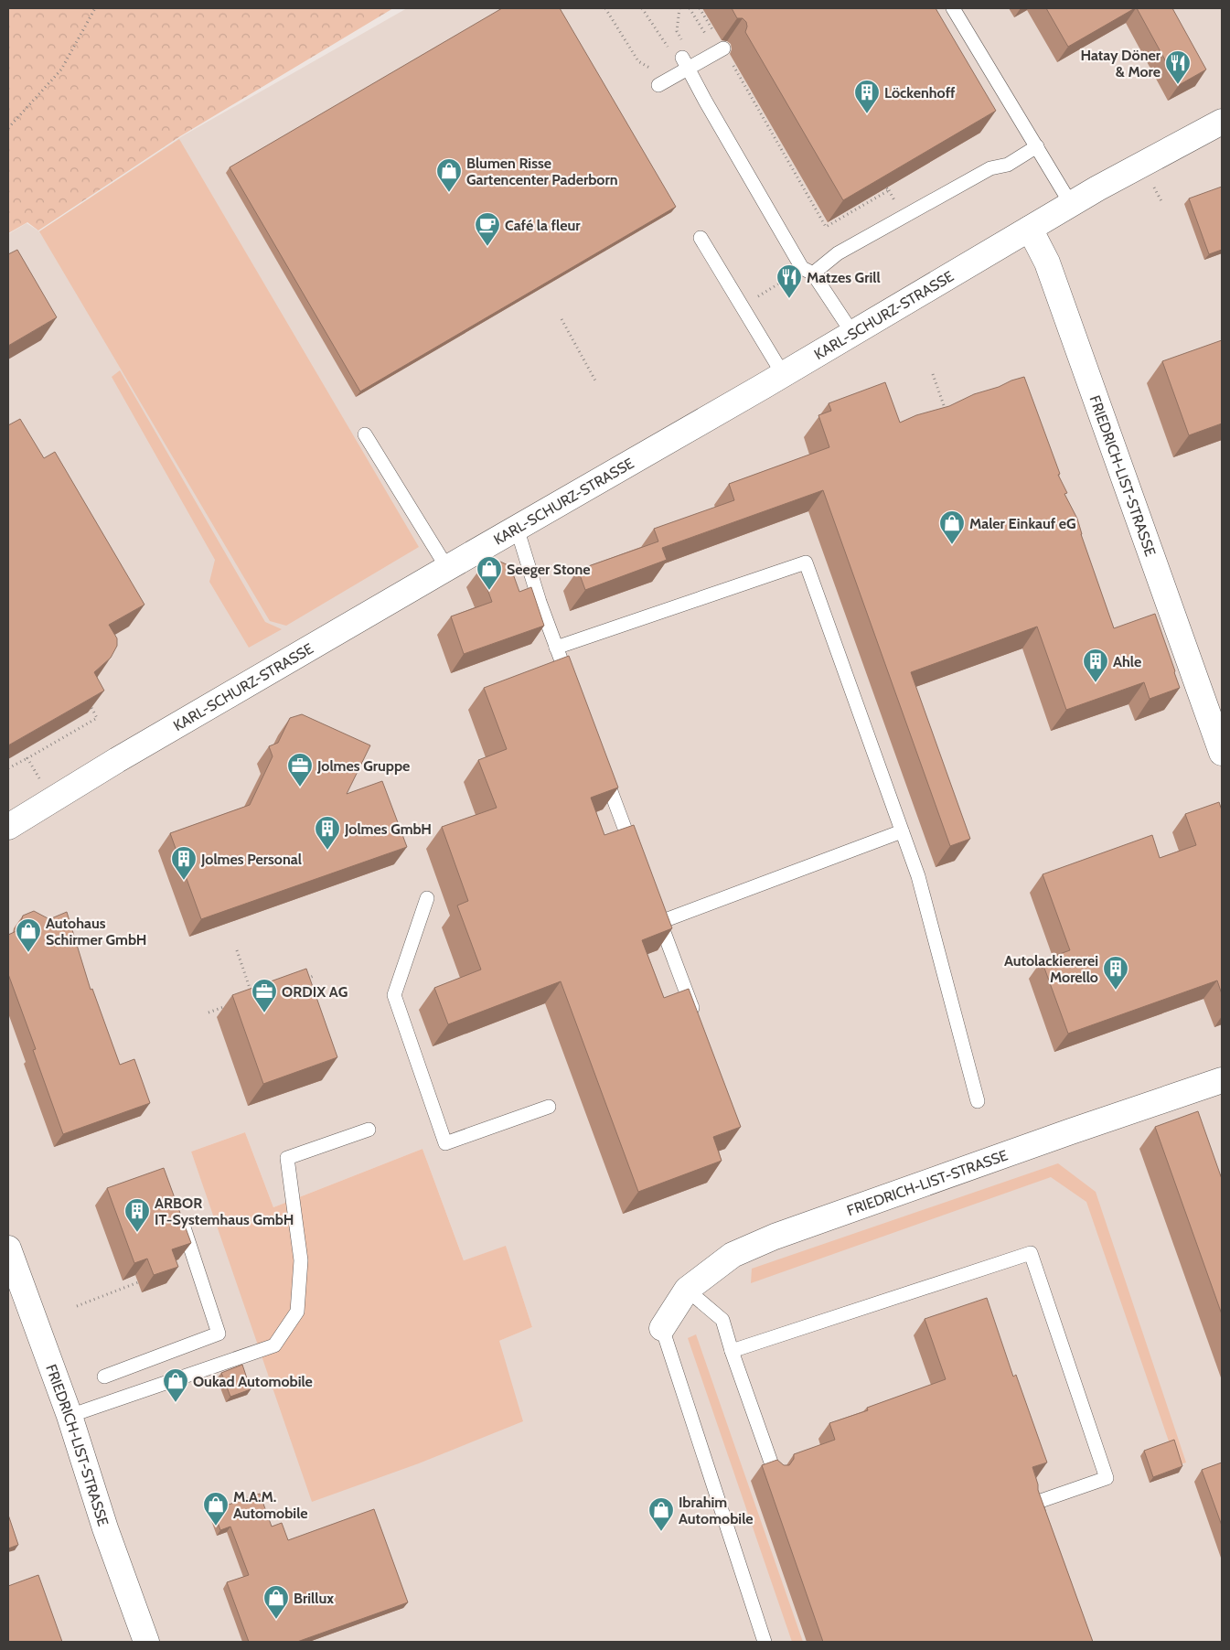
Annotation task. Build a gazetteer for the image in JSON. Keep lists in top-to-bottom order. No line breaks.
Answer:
{"streets":{"street":["KARL-SCHURZ-STRASSE","FRIEDRICH-LIST-STRASSE"]},"crossings":[["KARL-SCHURZ-STRASSE","FRIEDRICH-LIST-STRASSE"]],"places":{"restaurant":["Hatay Döner & More","Matzes Grill"],"building":["Löckenhoff","Ahle","Jolmes GmbH","Jolmes Personal","Autolackiererei Morello","ARBOR IT-Systemhaus GmbH"],"shop":["Blumen Risse Gartencenter Paderborn","Maler Einkauf eG","Seeger Stone","Autohaus Schirmer GmbH","Oukad Automobile","M.A.M. Automobile","Ibrahim Automobile","Brillux"],"cafe":["Café la fleur"],"office":["Jolmes Gruppe","ORDIX AG"]}}
